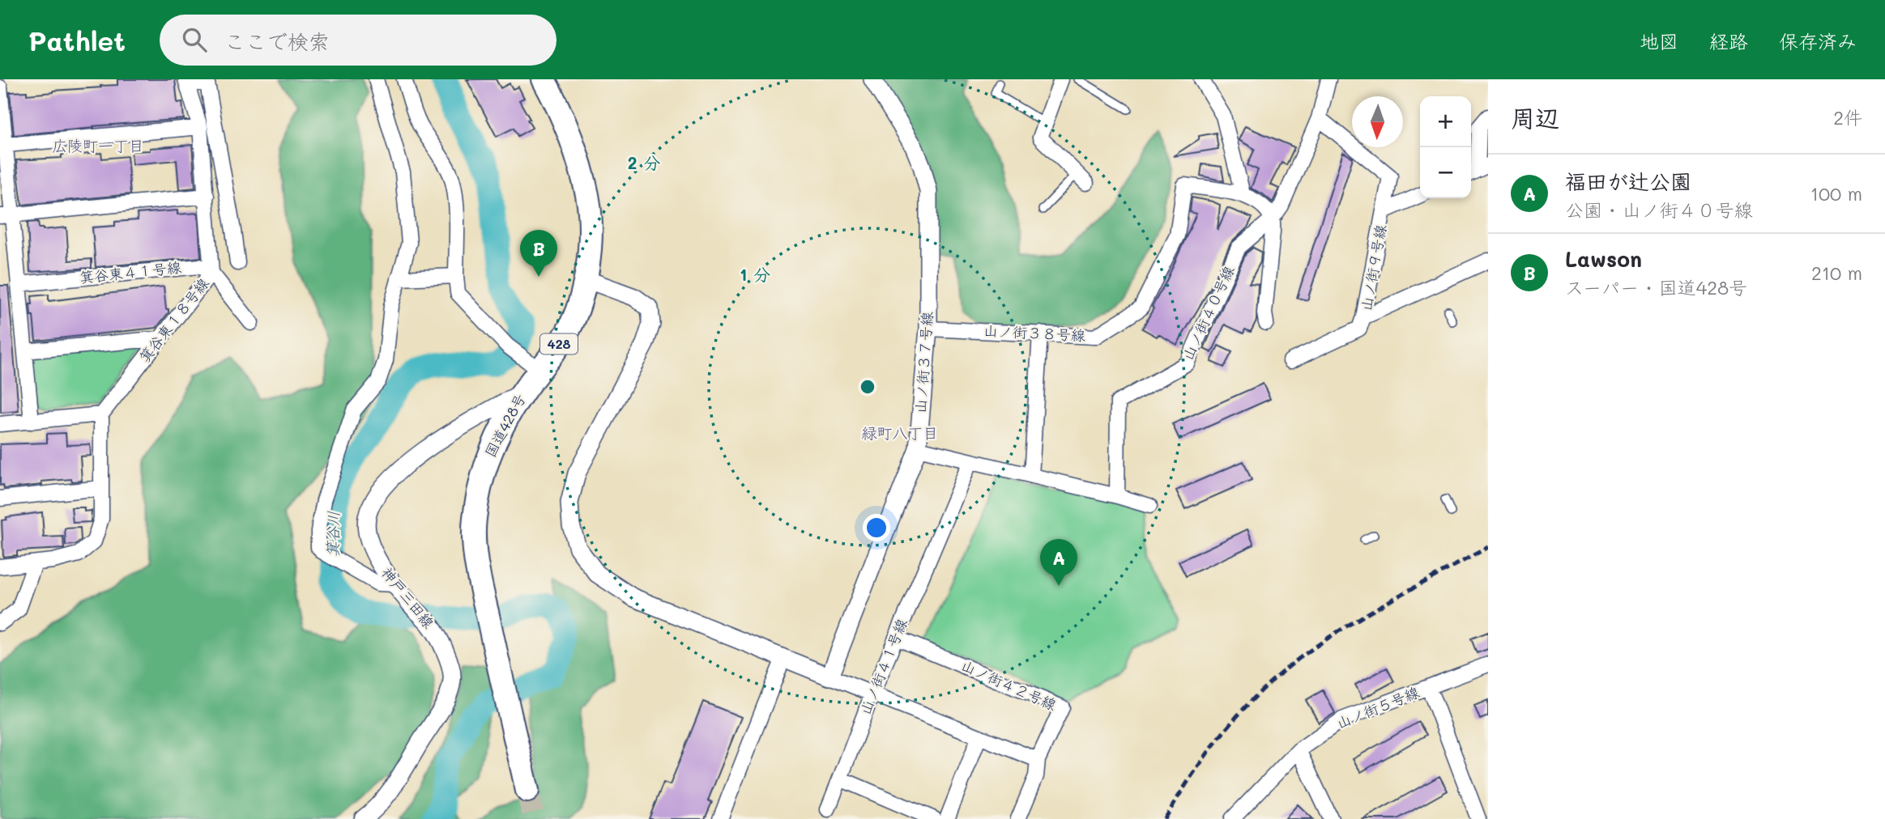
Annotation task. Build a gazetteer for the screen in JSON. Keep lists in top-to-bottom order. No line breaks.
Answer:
{"streets":{"highway":["428","国道428号"],"street":["山ノ街９号線","箕谷東４１号線","山ノ街４０号線","箕谷東１８号線","山ノ街３８号線","山ノ街３７号線","神戸三田線","山ノ街４１号線","山ノ街４２号線","山ノ街５号線"]},"crossings":[["山ノ街９号線","山ノ街４０号線"],["箕谷東４１号線","箕谷東１８号線"],["山ノ街４０号線","山ノ街３８号線"],["山ノ街３８号線","山ノ街３７号線"],["国道428号","神戸三田線"],["山ノ街４１号線","山ノ街４２号線"]],"districts":["広陵町一丁目","緑町八丁目"],"water":["箕谷川"],"north":"bottom","page":{"header":"Pathlet","search":"ここで検索","nav":["地図","経路","保存済み"],"heading":["周辺","2件"],"map_buttons":["+","−"],"list":[{"mark":"A","name":"福田が辻公園","note":"公園 · 山ノ街４０号線","value":"100 m"},{"mark":"B","name":"Lawson","note":"スーパー · 国道428号","value":"210 m"}],"pins":["B","A"]},"rings":["2 分","1 分"]}
